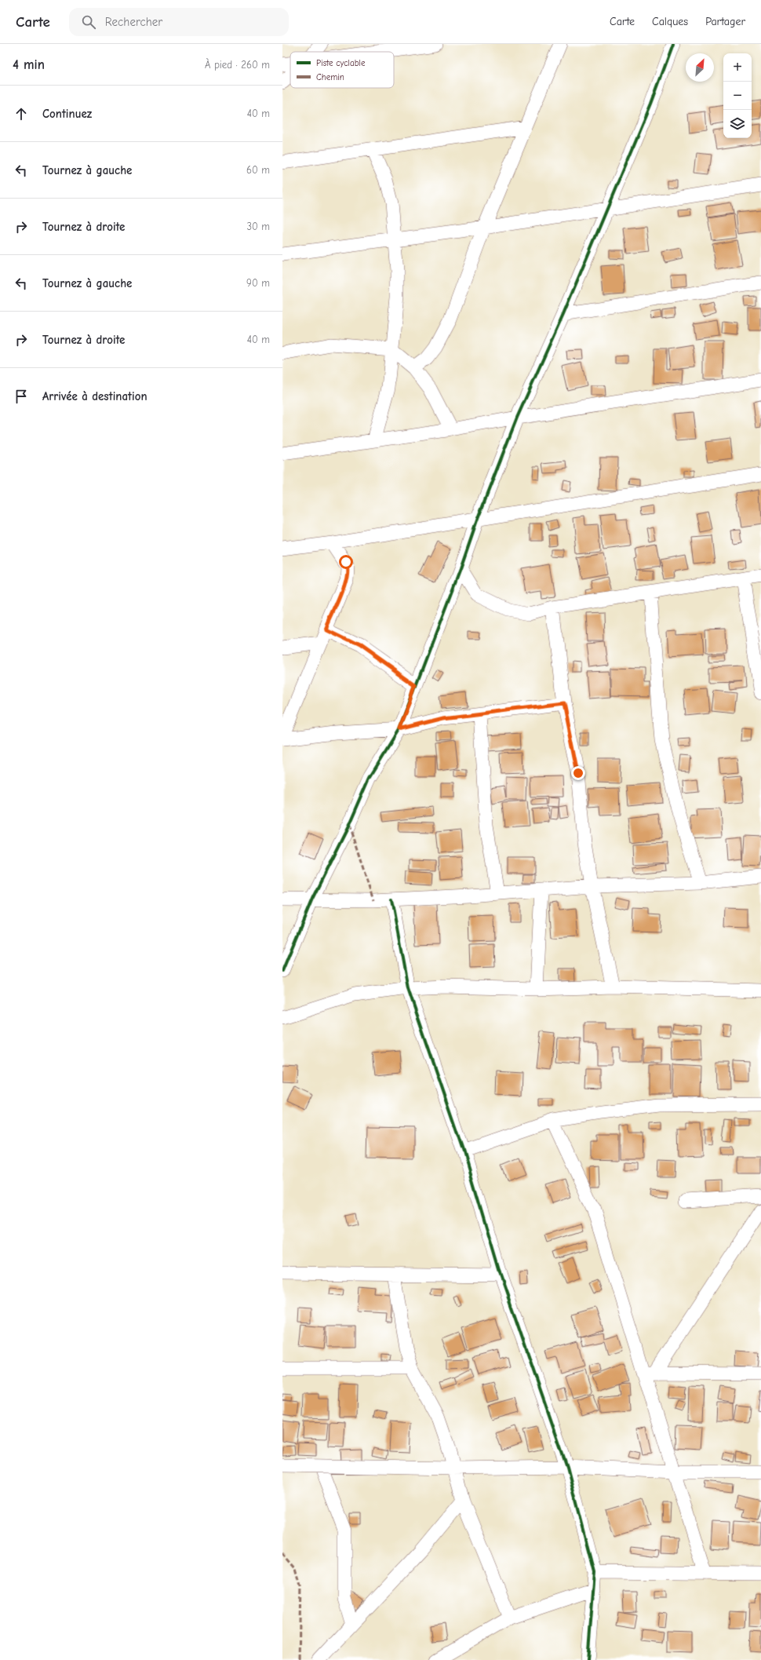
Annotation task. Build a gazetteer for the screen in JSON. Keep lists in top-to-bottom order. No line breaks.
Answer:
{"legend":["Piste cyclable","Chemin"],"north":"top right","page":{"header":"Carte","search":"Rechercher","nav":["Carte","Calques","Partager"],"heading":["4 min","À pied · 260 m"],"map_buttons":["+","−"],"list":[["Continuez","40 m"],["Tournez à gauche","60 m"],["Tournez à droite","30 m"],["Tournez à gauche","90 m"],["Tournez à droite","40 m"],"Arrivée à destination"]}}
